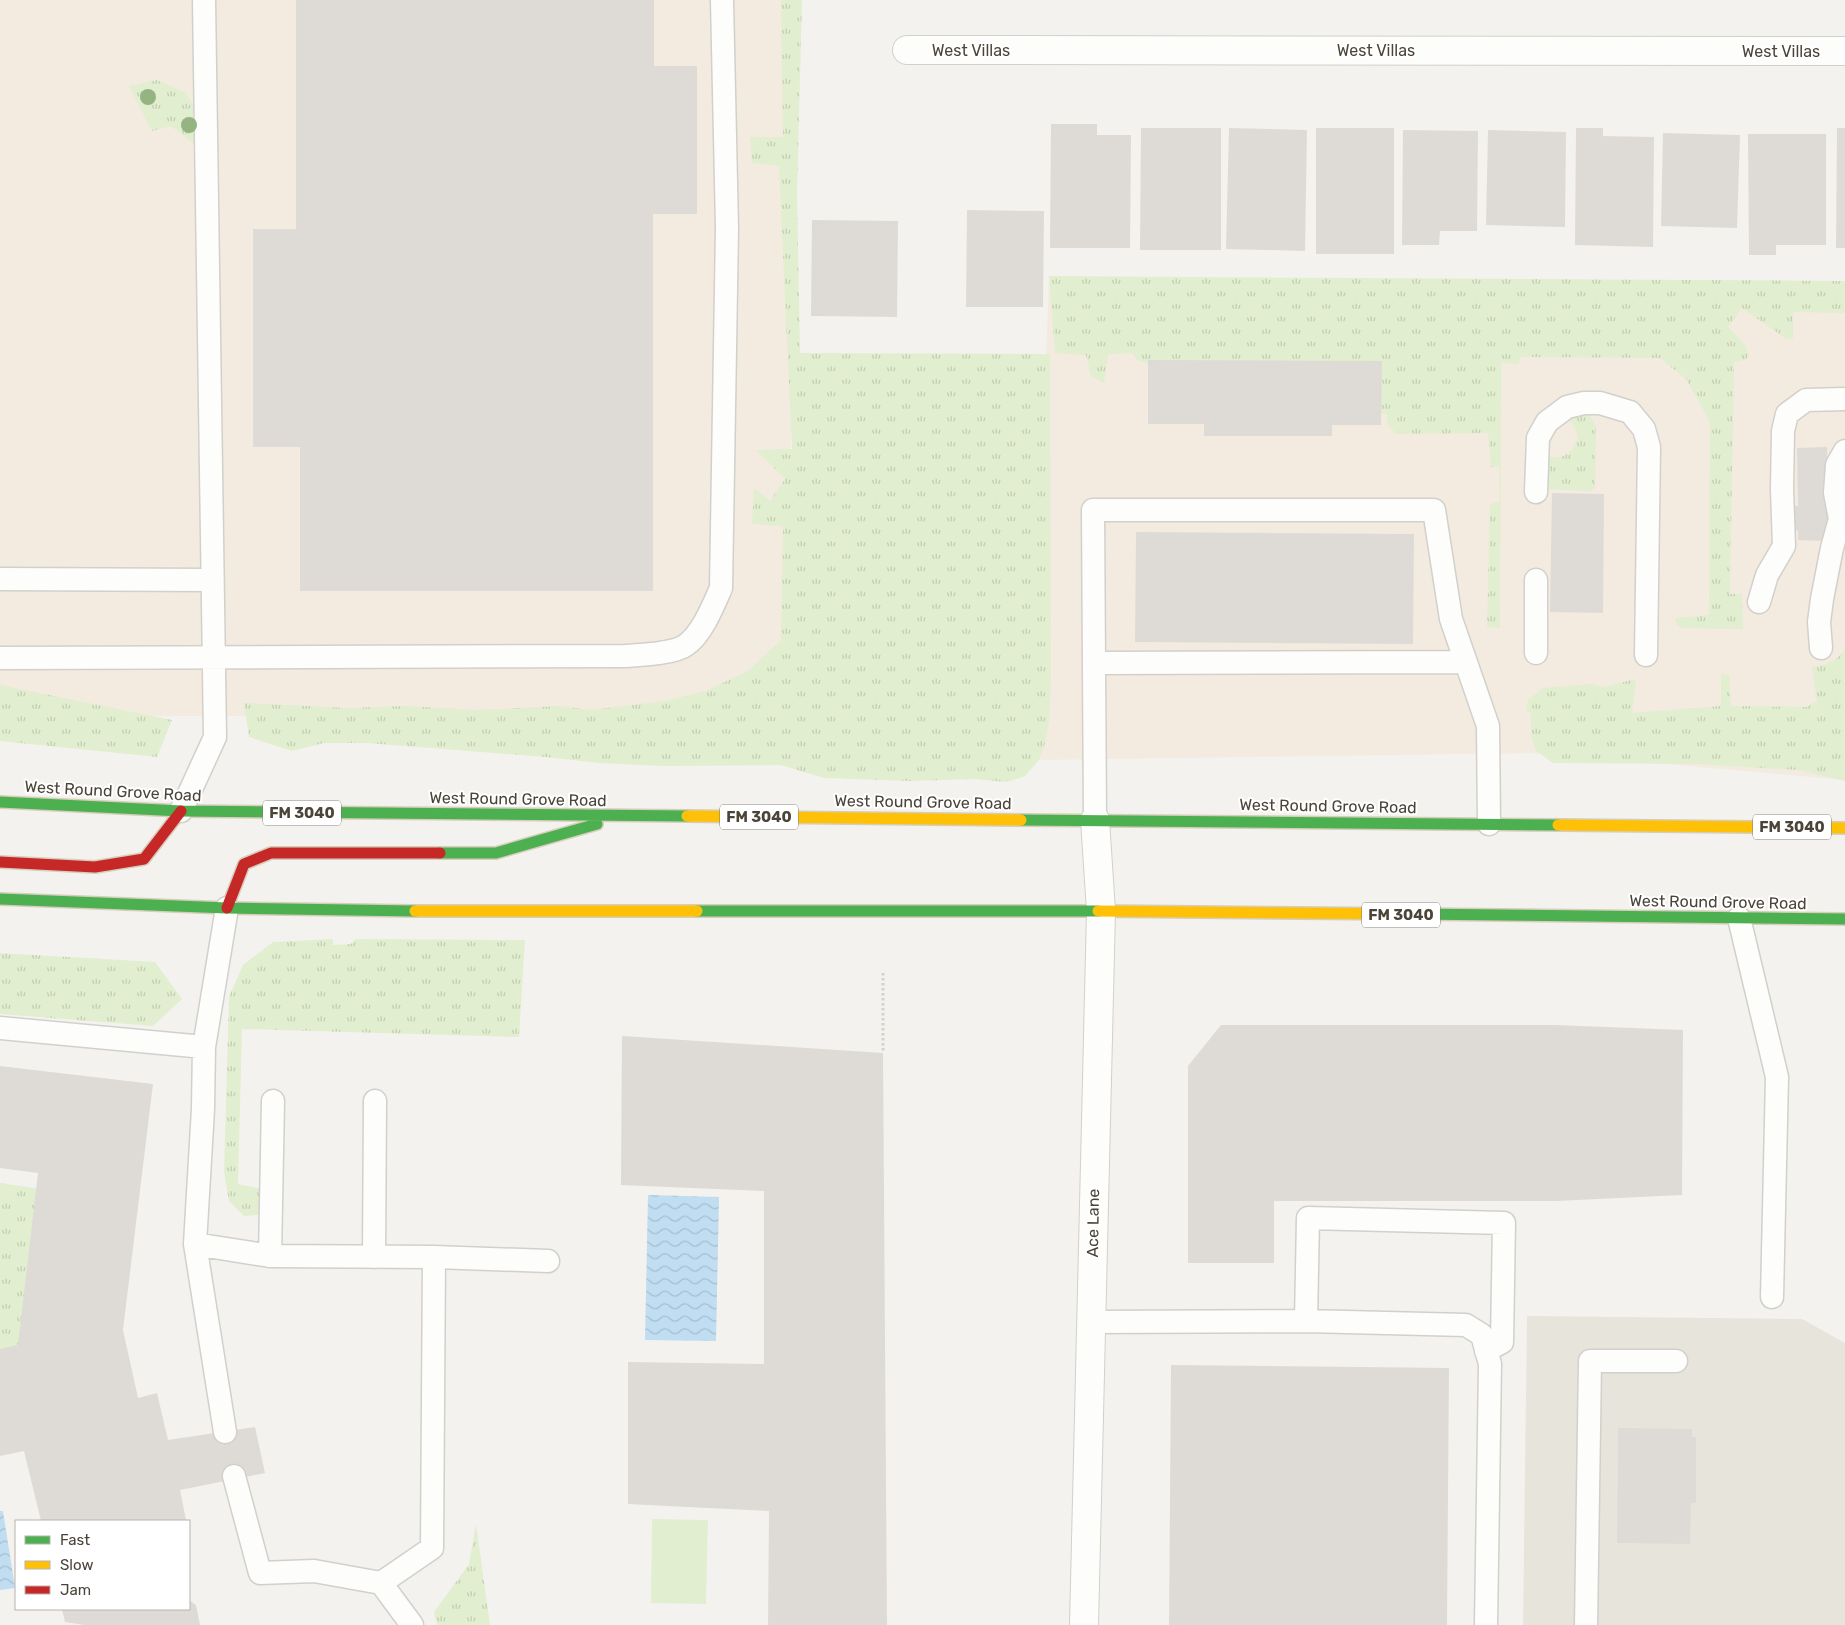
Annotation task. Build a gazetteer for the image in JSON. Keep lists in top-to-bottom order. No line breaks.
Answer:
{"streets":{"main road":["West Round Grove Road","FM 3040"],"street":["West Villas","Ace Lane"]},"crossings":[["West Round Grove Road","Ace Lane"]],"legend":["Fast","Slow","Jam"]}
